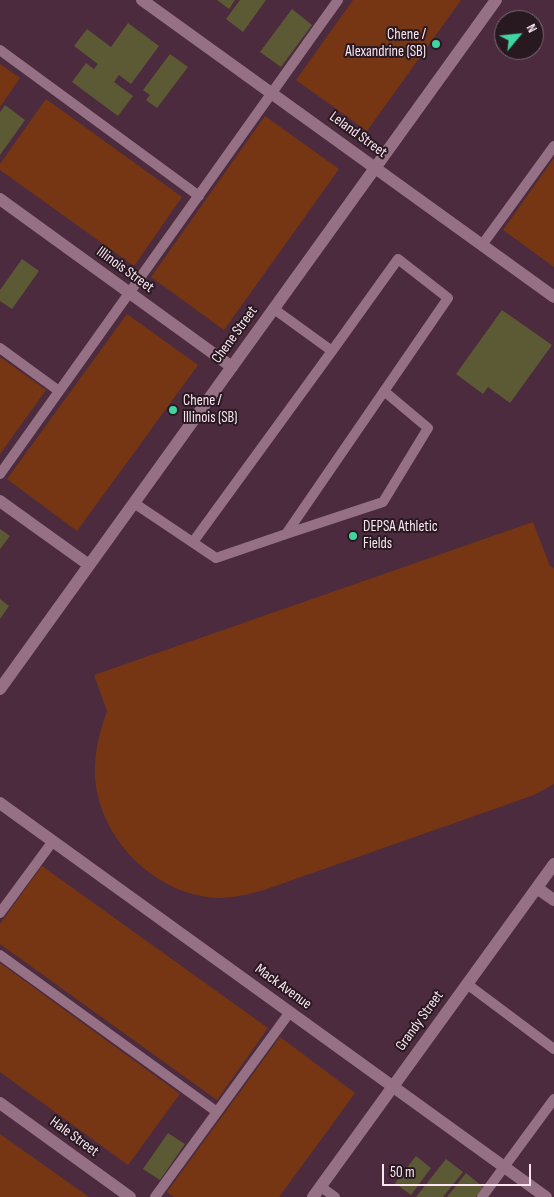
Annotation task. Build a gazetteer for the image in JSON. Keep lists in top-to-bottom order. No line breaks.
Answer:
{"streets":{"street":["Leland Street","Illinois Street","Chene Street","Mack Avenue","Grandy Street","Hale Street"]},"crossings":[["Leland Street","Chene Street"],["Illinois Street","Chene Street"],["Mack Avenue","Grandy Street"]],"places":["Chene / Alexandrine (SB)","Chene / Illinois (SB)","DEPSA Athletic Fields"],"scale_bar":"50 m","north":"top right"}
